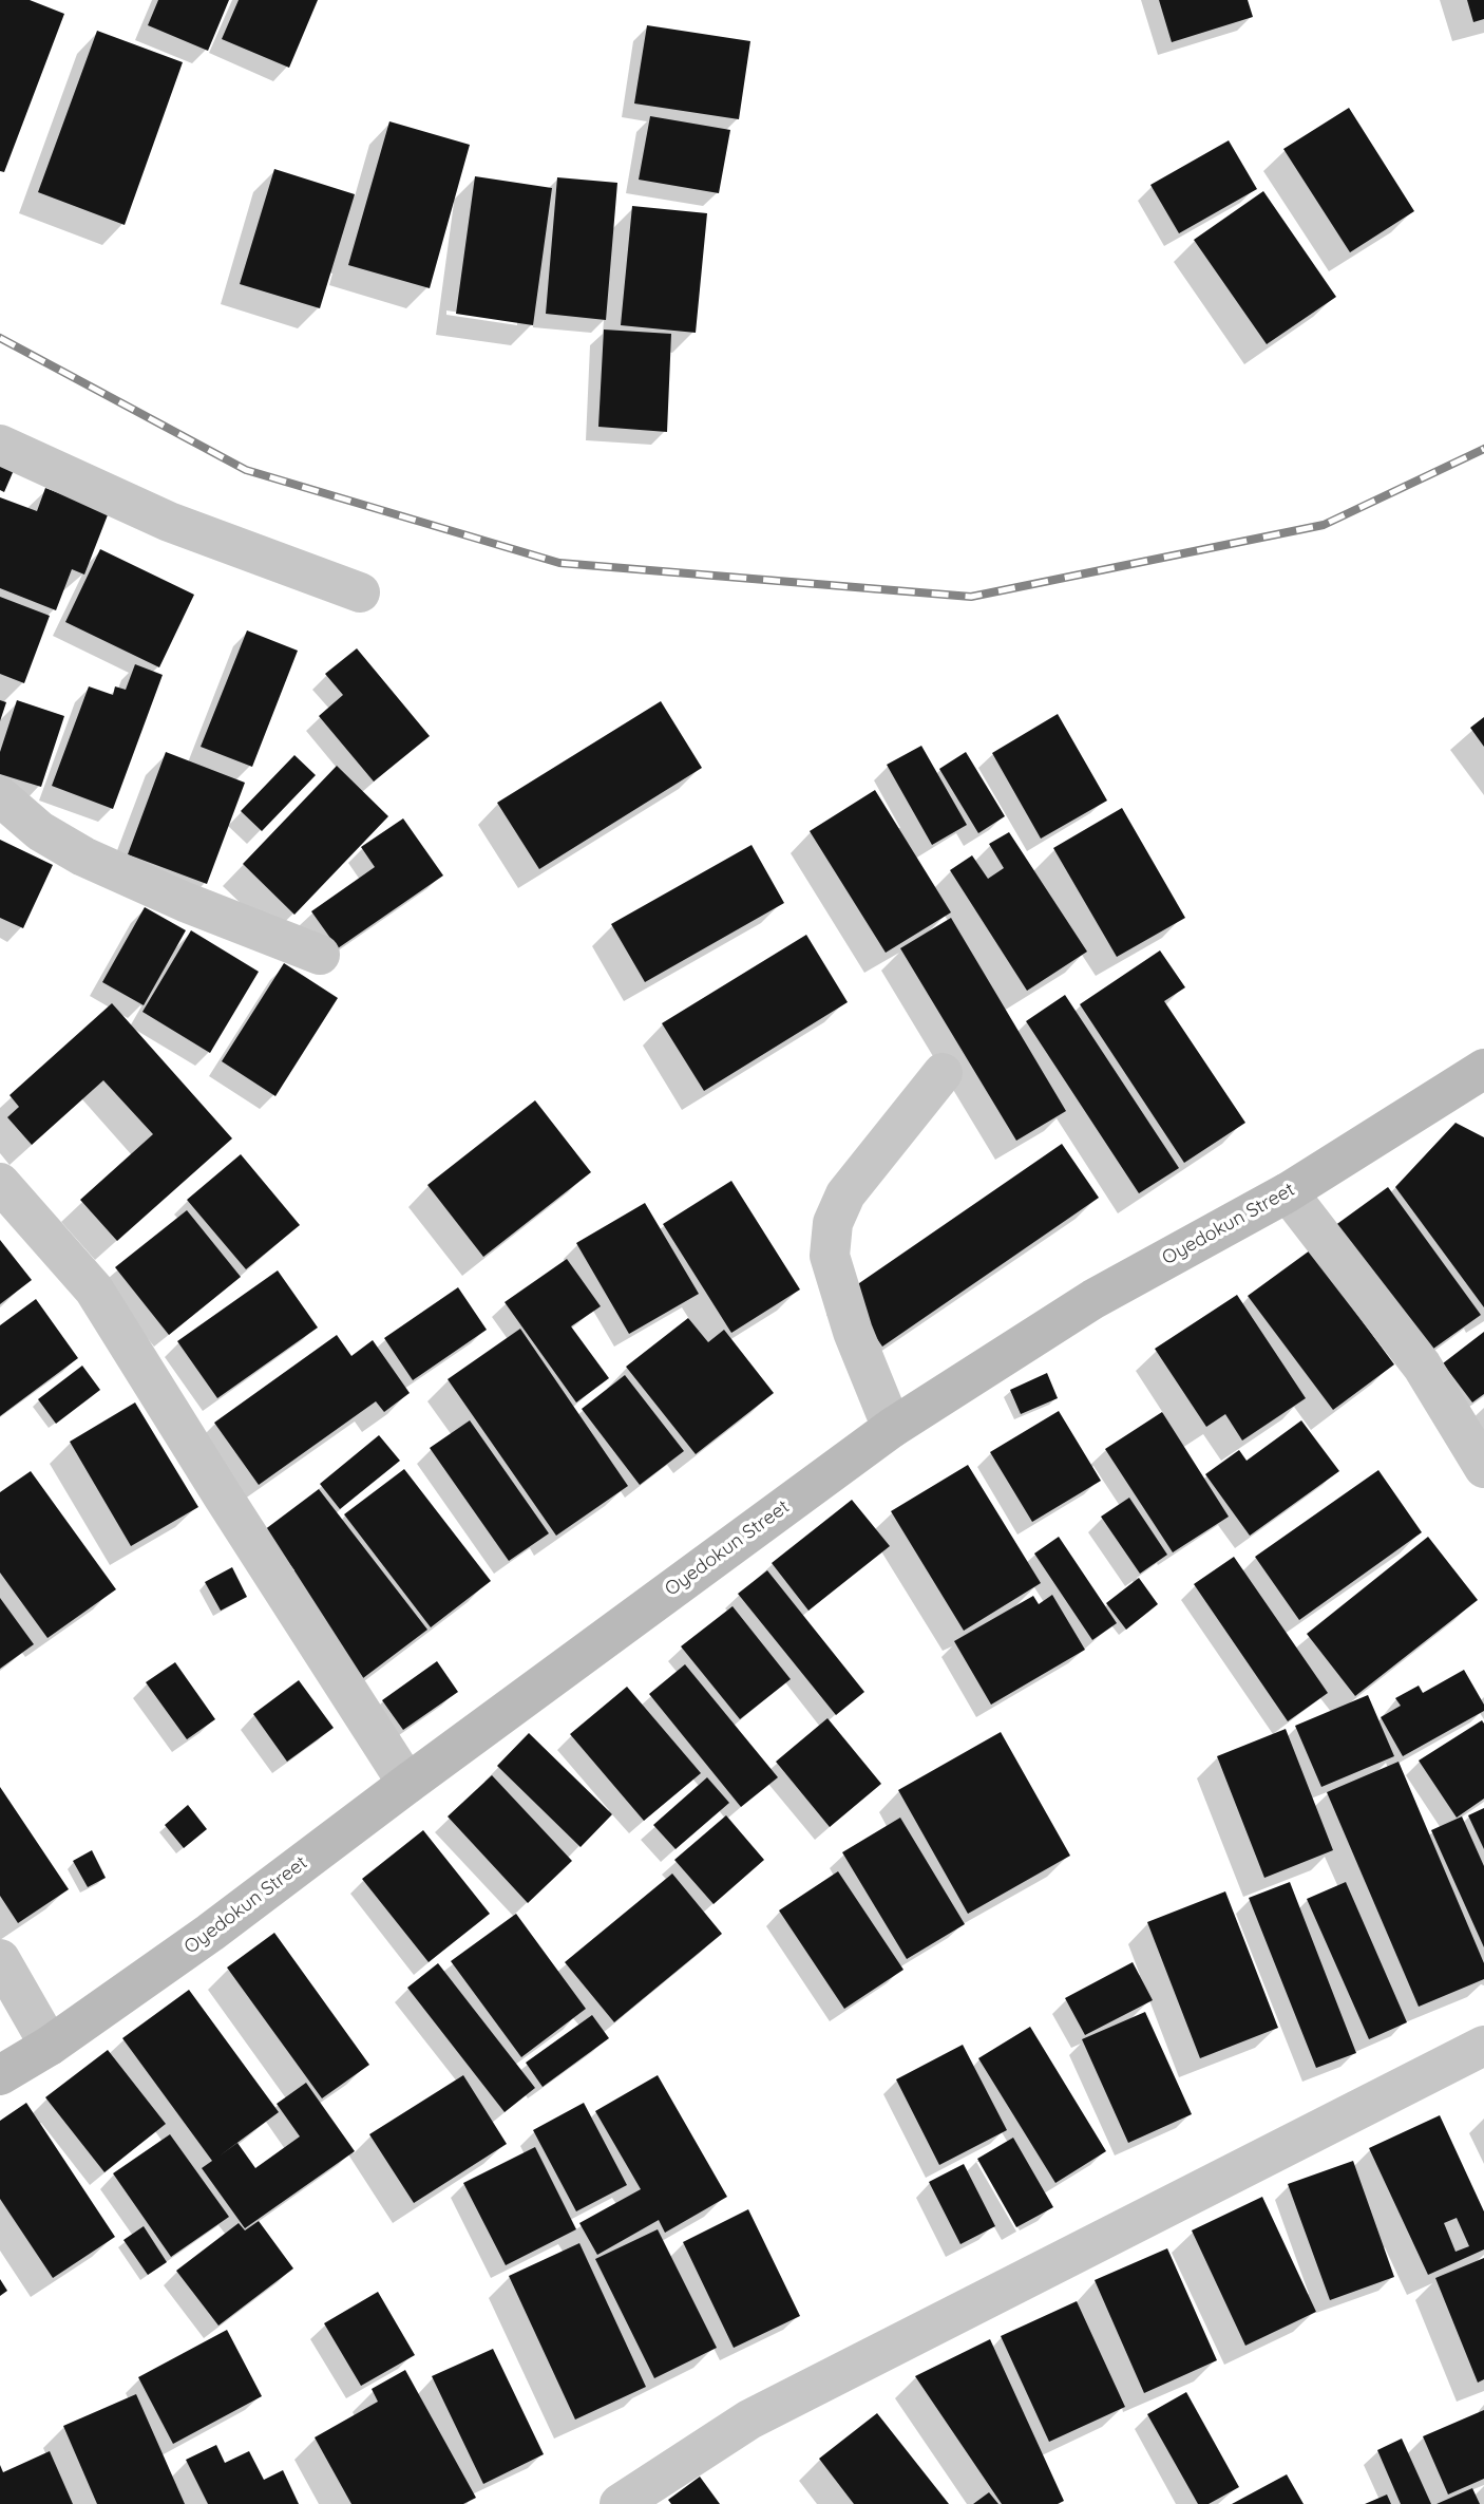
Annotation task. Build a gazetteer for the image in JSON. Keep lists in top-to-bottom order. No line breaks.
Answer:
{"streets":{"street":["Oyedokun Street"]}}
